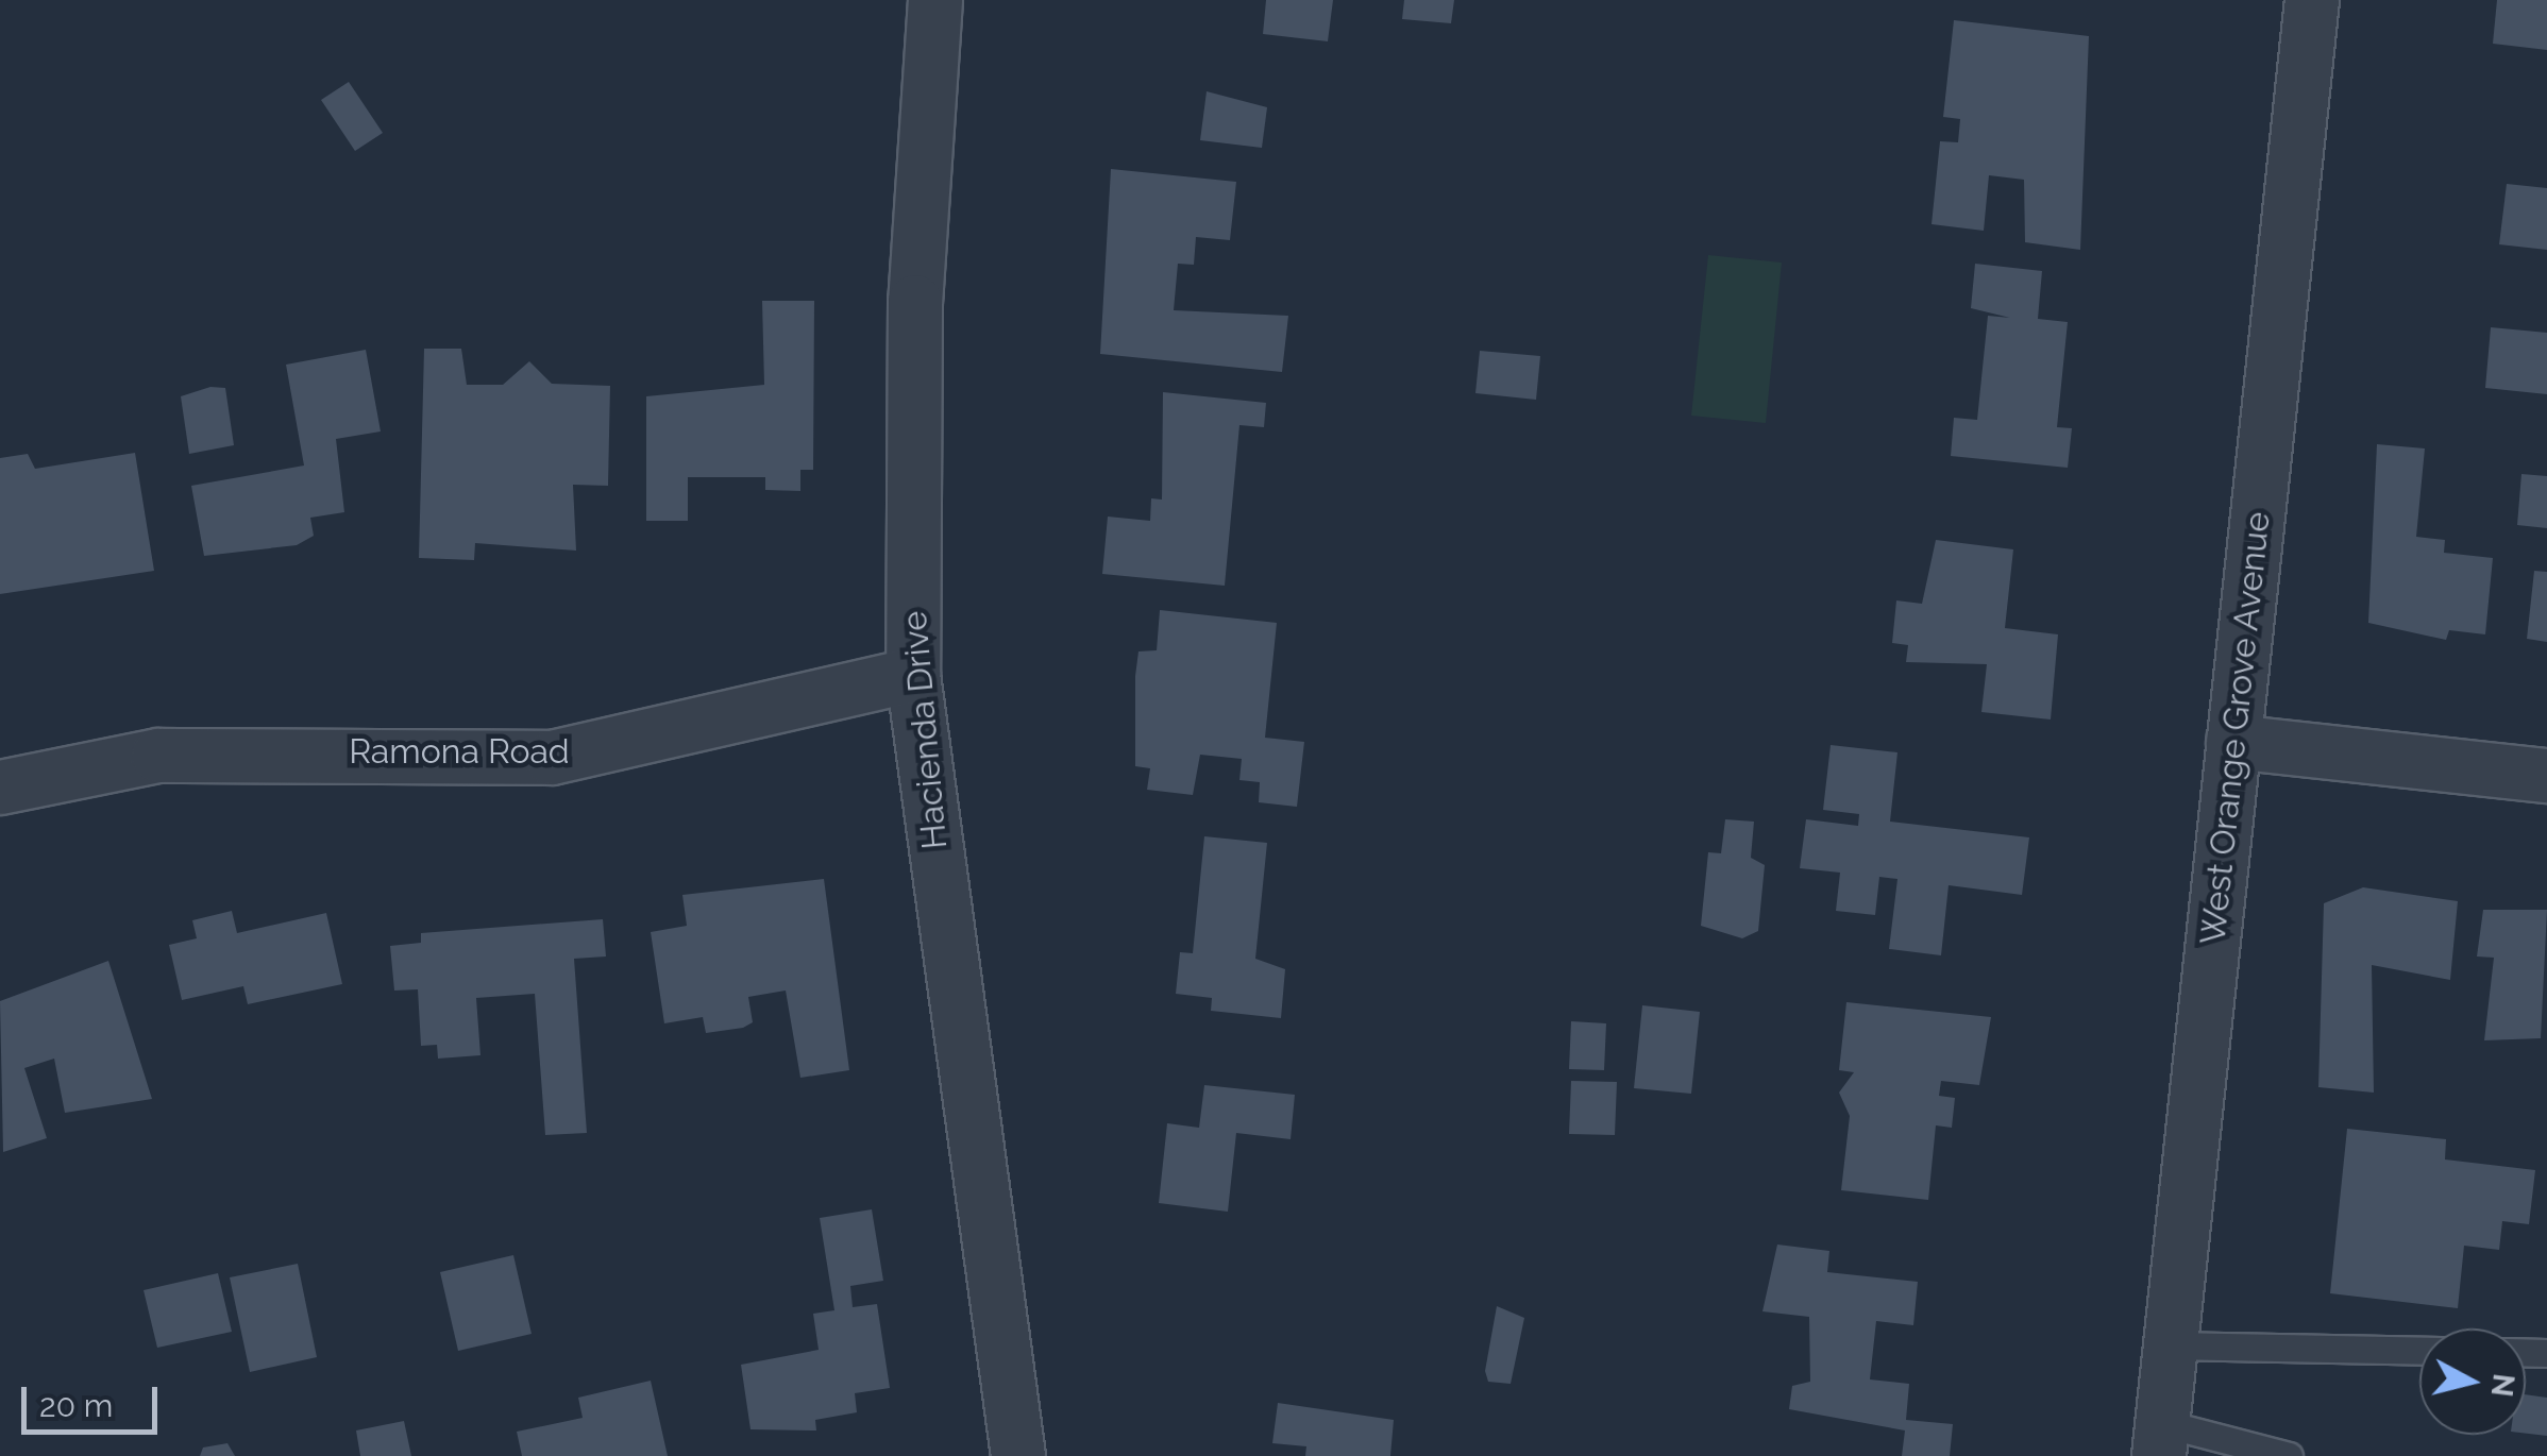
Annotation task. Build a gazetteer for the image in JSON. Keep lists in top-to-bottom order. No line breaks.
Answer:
{"streets":{"street":["West Orange Grove Avenue","Hacienda Drive","Ramona Road"]},"crossings":[["Hacienda Drive","Ramona Road"]],"scale_bar":"20 m","north":"right"}
